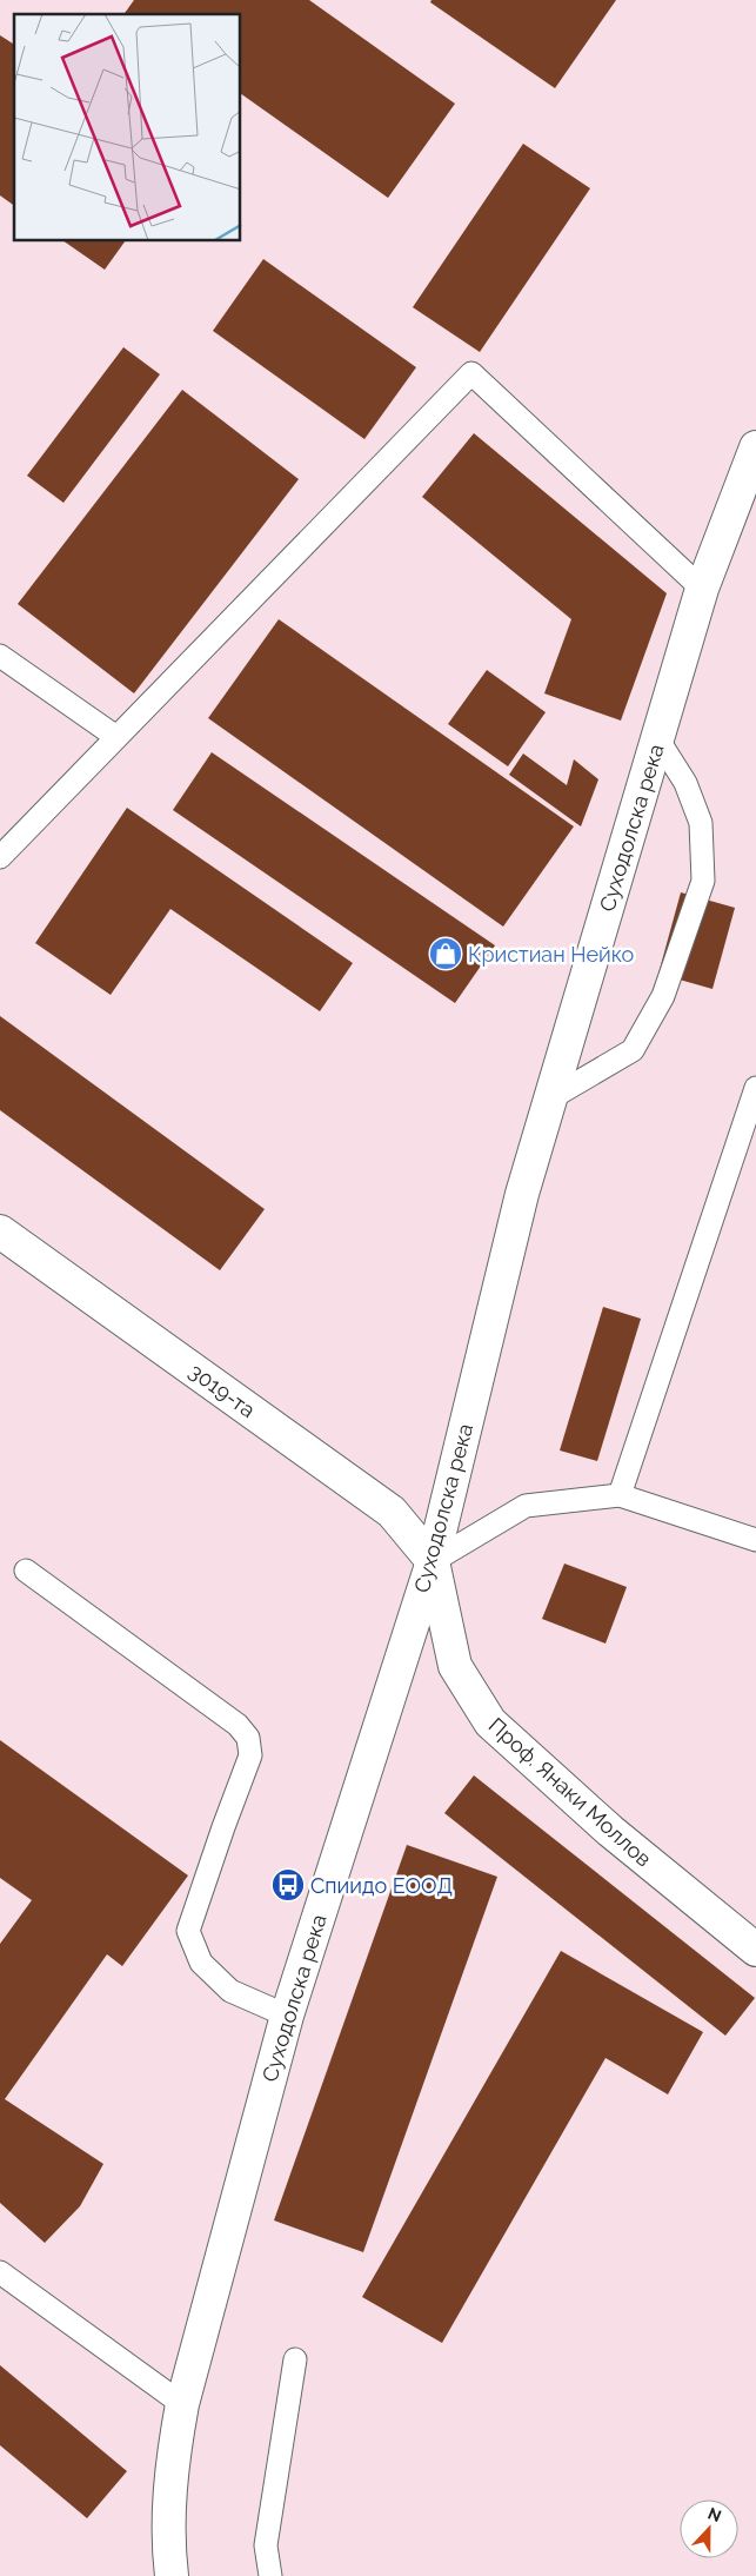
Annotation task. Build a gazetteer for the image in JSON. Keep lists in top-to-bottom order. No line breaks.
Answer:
{"streets":{"street":["Суходолска река","3019-та","Проф. Янаки Моллов"]},"crossings":[["Суходолска река","3019-та"],["Суходолска река","Проф. Янаки Моллов"],["3019-та","Проф. Янаки Моллов"]],"places":{"shop":["Кристиан Нейко"],"bus stop":["Спиидо ЕООД"]},"north":"top"}
